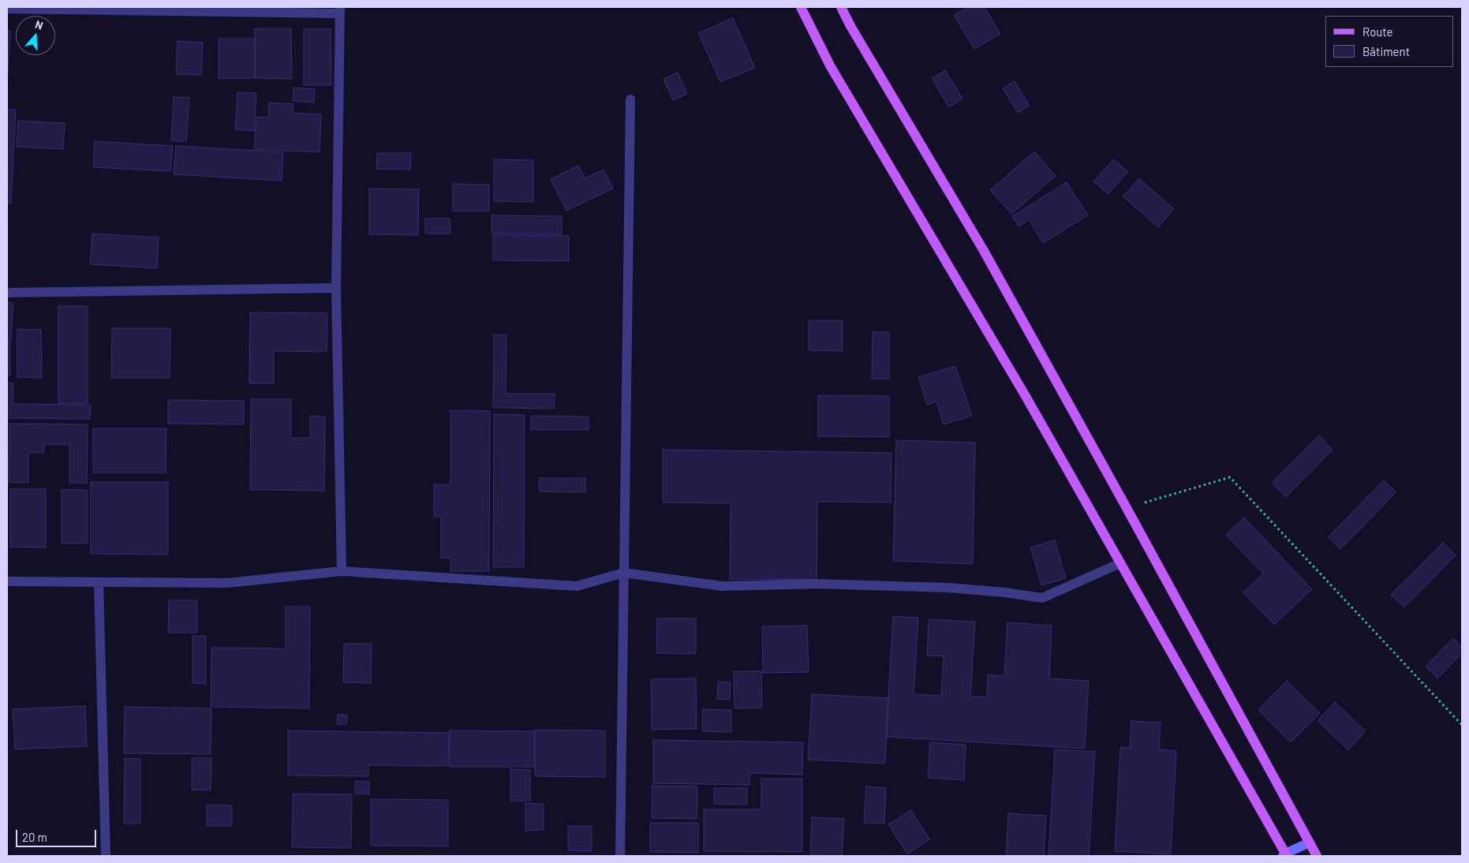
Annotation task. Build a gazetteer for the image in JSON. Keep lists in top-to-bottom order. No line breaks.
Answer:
{"legend":["Route","Bâtiment"],"scale_bar":"20 m","north":"top"}
